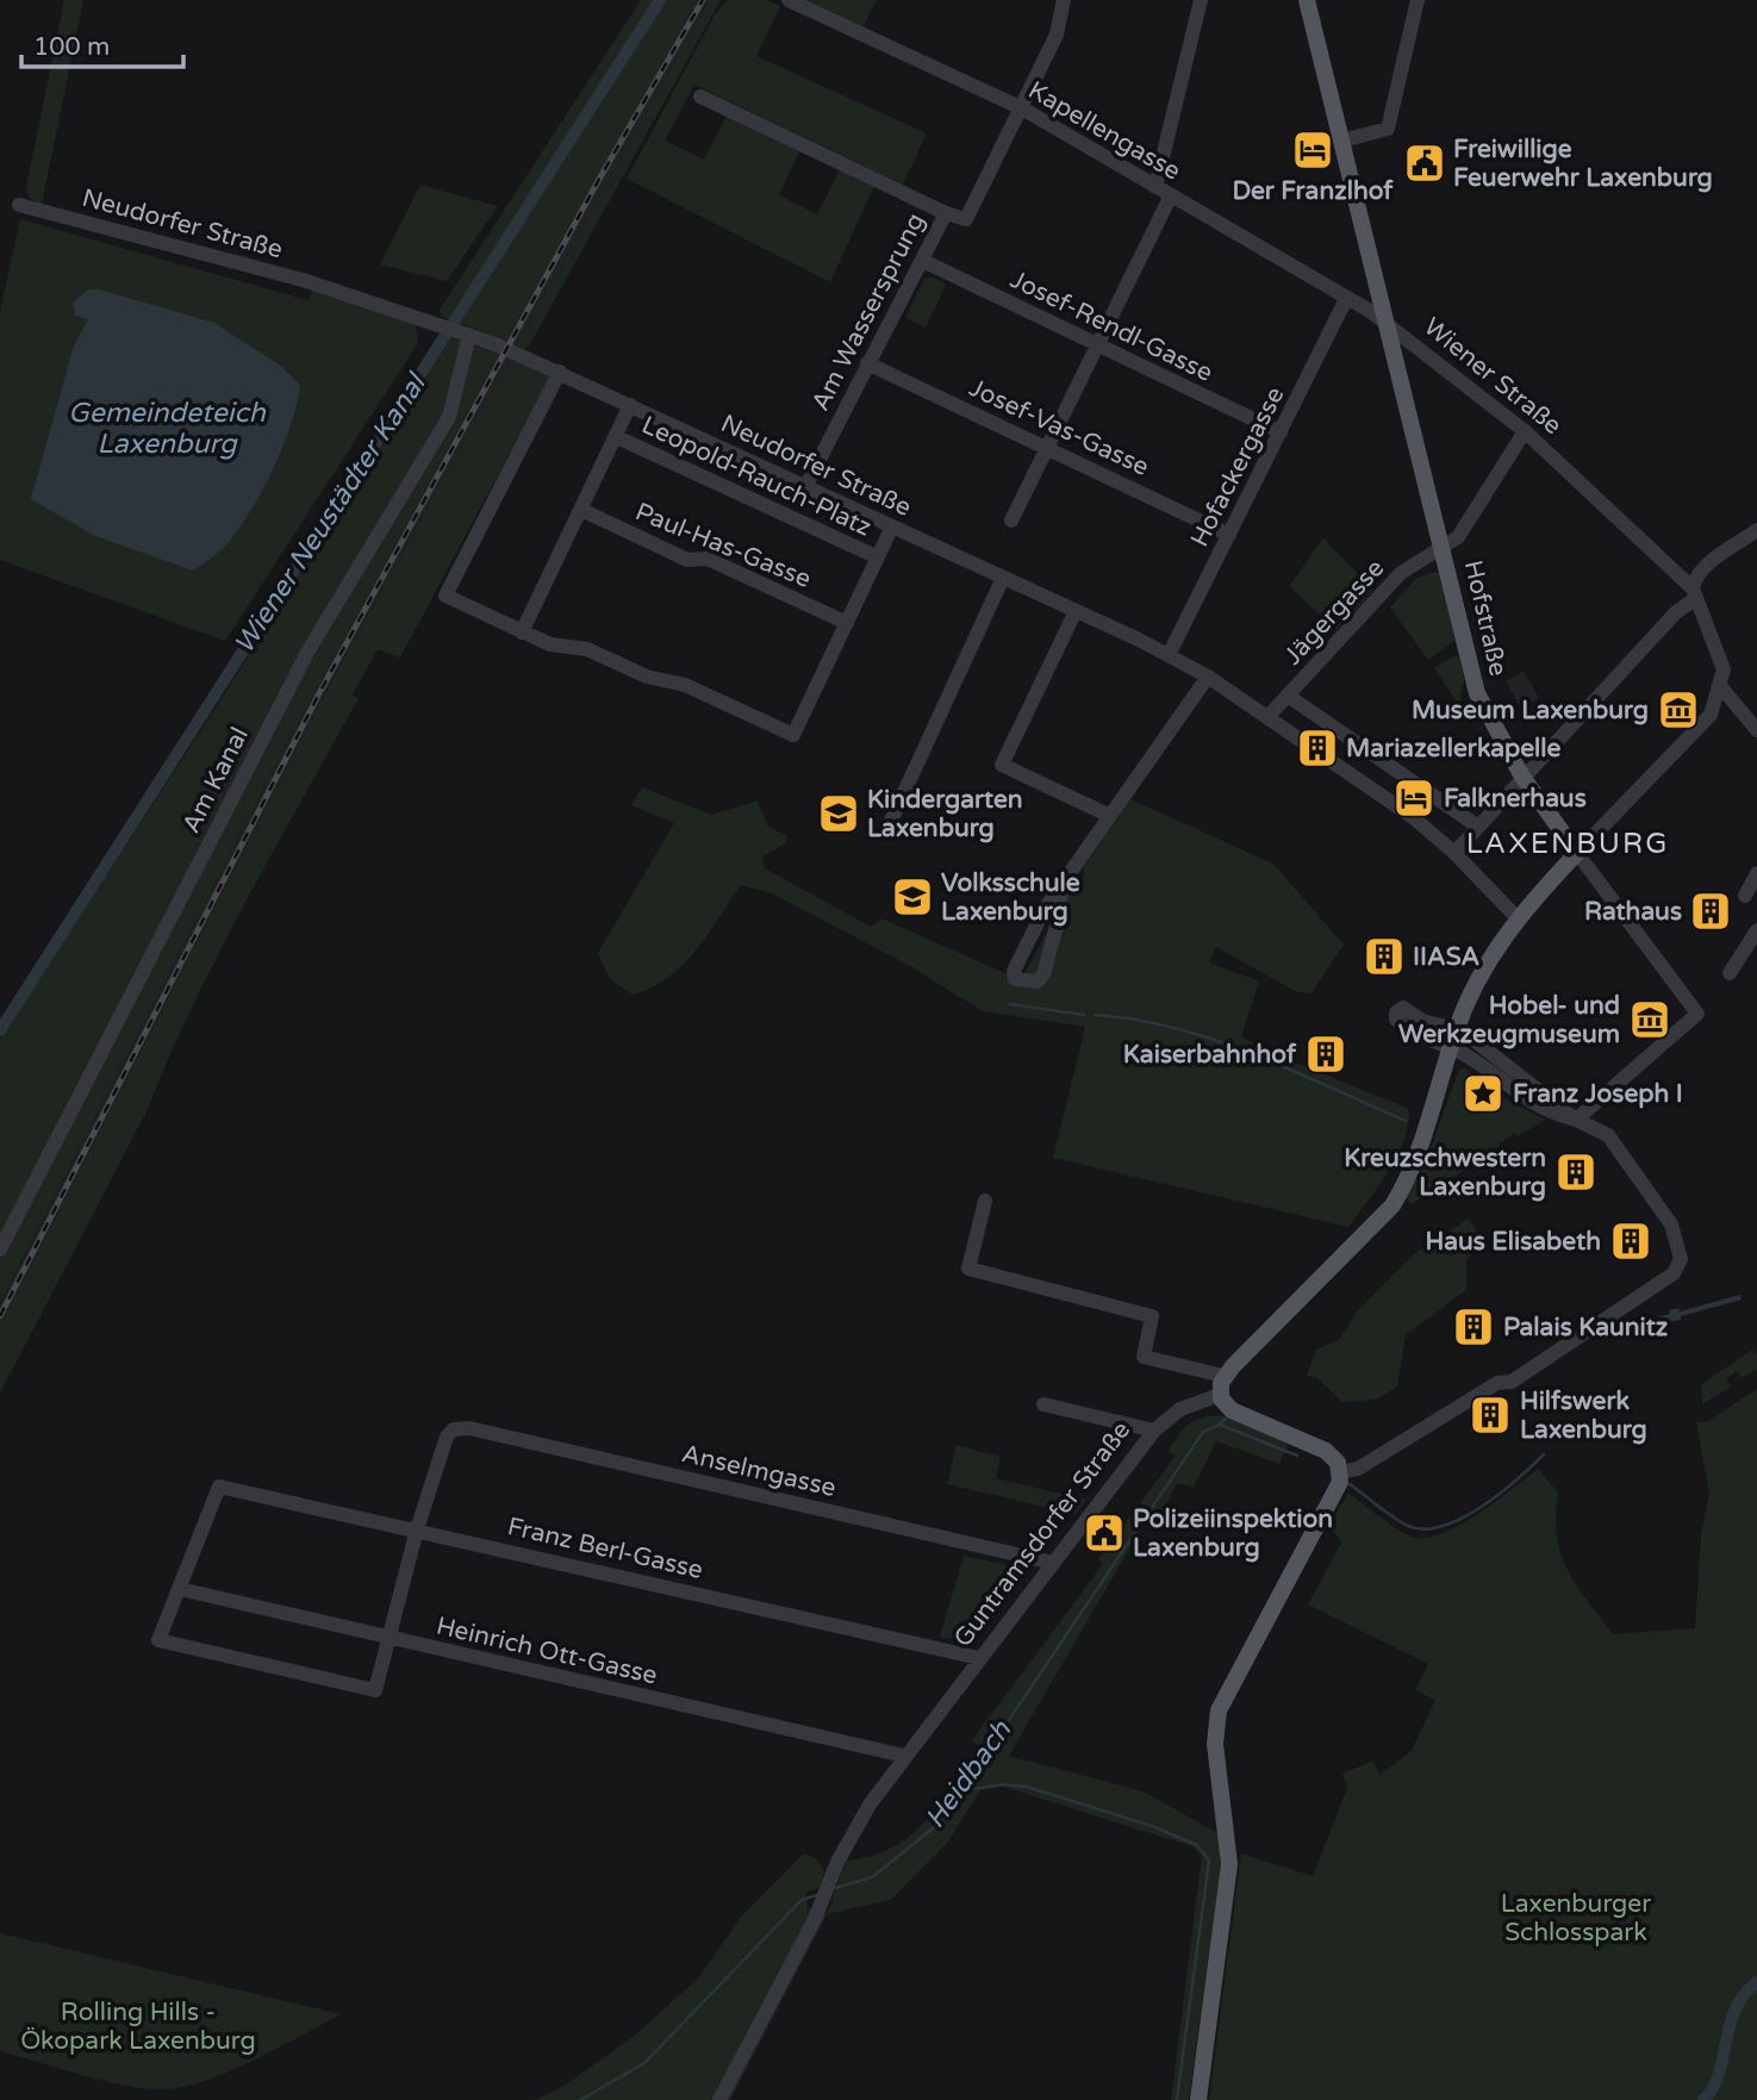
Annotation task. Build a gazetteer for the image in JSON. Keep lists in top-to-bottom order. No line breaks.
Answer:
{"streets":{"main road":["Wiener Straße","Hofstraße"],"street":["Kapellengasse","Neudorfer Straße","Am Wassersprung","Josef-Rendl-Gasse","Josef-Vas-Gasse","Hofackergasse","Leopold-Rauch-Platz","Paul-Has-Gasse","Jägergasse","Am Kanal","Anselmgasse","Guntramsdorfer Straße","Franz Berl-Gasse","Heinrich Ott-Gasse"]},"crossings":[["Kapellengasse","Am Wassersprung"],["Kapellengasse","Wiener Straße"],["Kapellengasse","Hofackergasse"],["Kapellengasse","Hofstraße"],["Neudorfer Straße","Am Wassersprung"],["Neudorfer Straße","Hofackergasse"],["Neudorfer Straße","Jägergasse"],["Neudorfer Straße","Am Kanal"],["Am Wassersprung","Josef-Rendl-Gasse"],["Am Wassersprung","Josef-Vas-Gasse"],["Josef-Rendl-Gasse","Hofackergasse"],["Wiener Straße","Jägergasse"],["Wiener Straße","Hofstraße"],["Josef-Vas-Gasse","Hofackergasse"],["Jägergasse","Hofstraße"],["Anselmgasse","Guntramsdorfer Straße"],["Anselmgasse","Franz Berl-Gasse"],["Guntramsdorfer Straße","Franz Berl-Gasse"],["Guntramsdorfer Straße","Heinrich Ott-Gasse"],["Franz Berl-Gasse","Heinrich Ott-Gasse"]],"districts":["LAXENBURG"],"water":["Gemeindeteich Laxenburg","Wiener Neustädter Kanal","Heidbach"],"parks":["Laxenburger Schlosspark","Rolling Hills - Ökopark Laxenburg"],"places":{"hotel":["Der Franzlhof","Falknerhaus"],"public building":["Freiwillige Feuerwehr Laxenburg","Polizeiinspektion Laxenburg"],"museum":["Museum Laxenburg","Hobel- und Werkzeugmuseum"],"building":["Mariazellerkapelle","Rathaus","IIASA","Kaiserbahnhof","Kreuzschwestern Laxenburg","Haus Elisabeth","Palais Kaunitz","Hilfswerk Laxenburg"],"school or university":["Kindergarten Laxenburg","Volksschule Laxenburg"],"place":["Franz Joseph I"]},"scale_bar":"100 m"}
